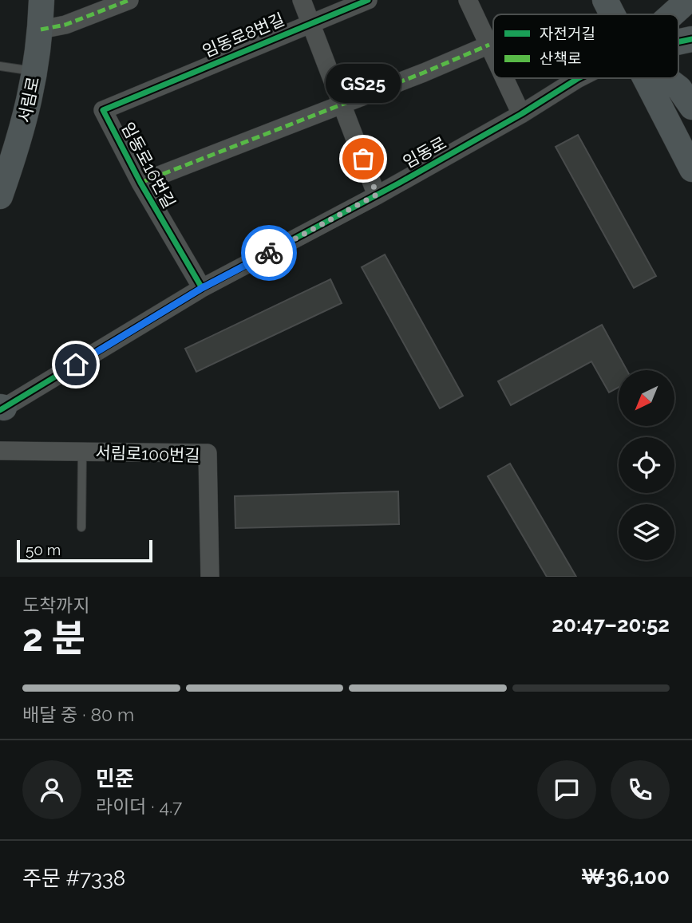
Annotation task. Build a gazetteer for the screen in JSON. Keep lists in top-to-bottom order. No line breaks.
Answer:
{"streets":{"street":["임동로8번길","서림로","임동로","임동로16번길","서림로100번길"]},"crossings":[["임동로8번길","임동로"],["임동로8번길","임동로16번길"],["임동로","임동로16번길"]],"places":["GS25"],"legend":["자전거길","산책로"],"scale_bar":"50 m","north":"bottom left","page":{"bubble":"GS25","scale":"50 m","heading":["2 분","도착까지","20:47–20:52"],"panel":["민준","라이더 · 4.7","주문 #7338","₩36,100"],"bar":"배달 중 · 80 m"}}
